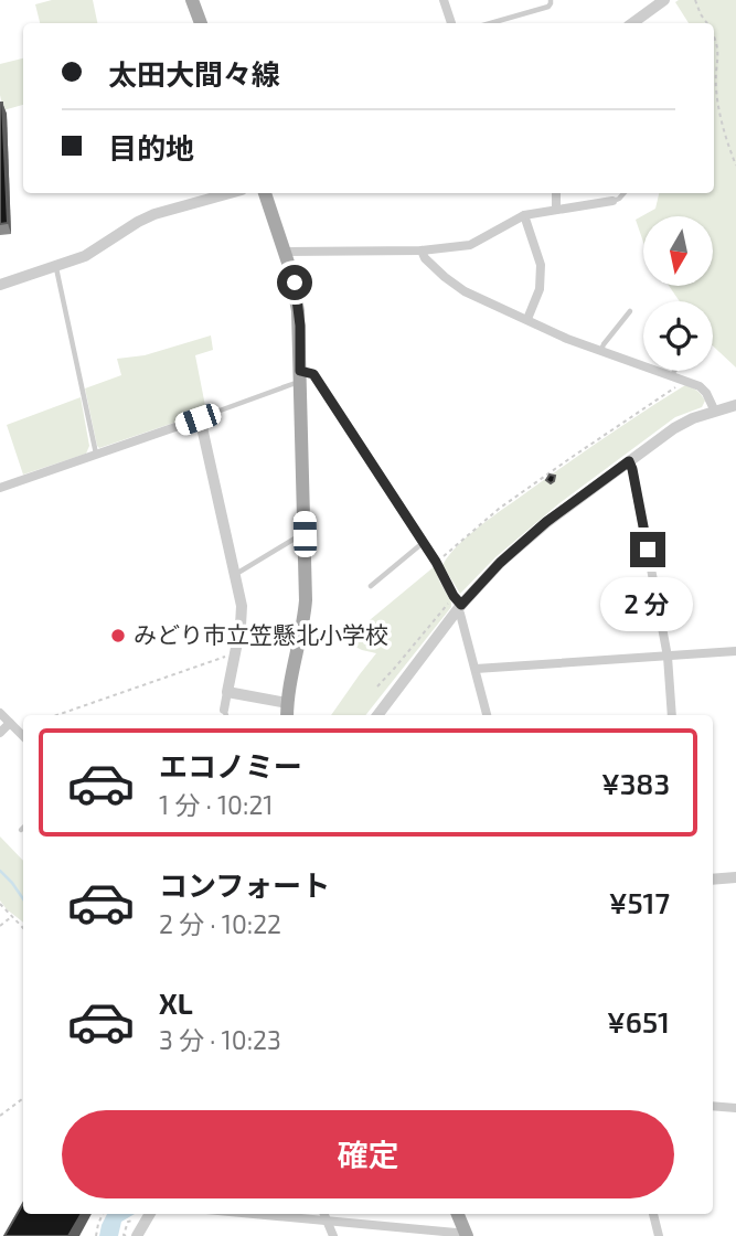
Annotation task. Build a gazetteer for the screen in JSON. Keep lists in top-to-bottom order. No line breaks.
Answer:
{"places":["みどり市立笠懸北小学校"],"north":"bottom","page":{"banner":["太田大間々線","目的地"],"bubble":"2 分","list":[{"name":"エコノミー","note":"1 分 · 10:21","value":"¥383"},{"name":"コンフォート","note":"2 分 · 10:22","value":"¥517"},{"name":"XL","note":"3 分 · 10:23","value":"¥651"}],"buttons":"確定"}}
